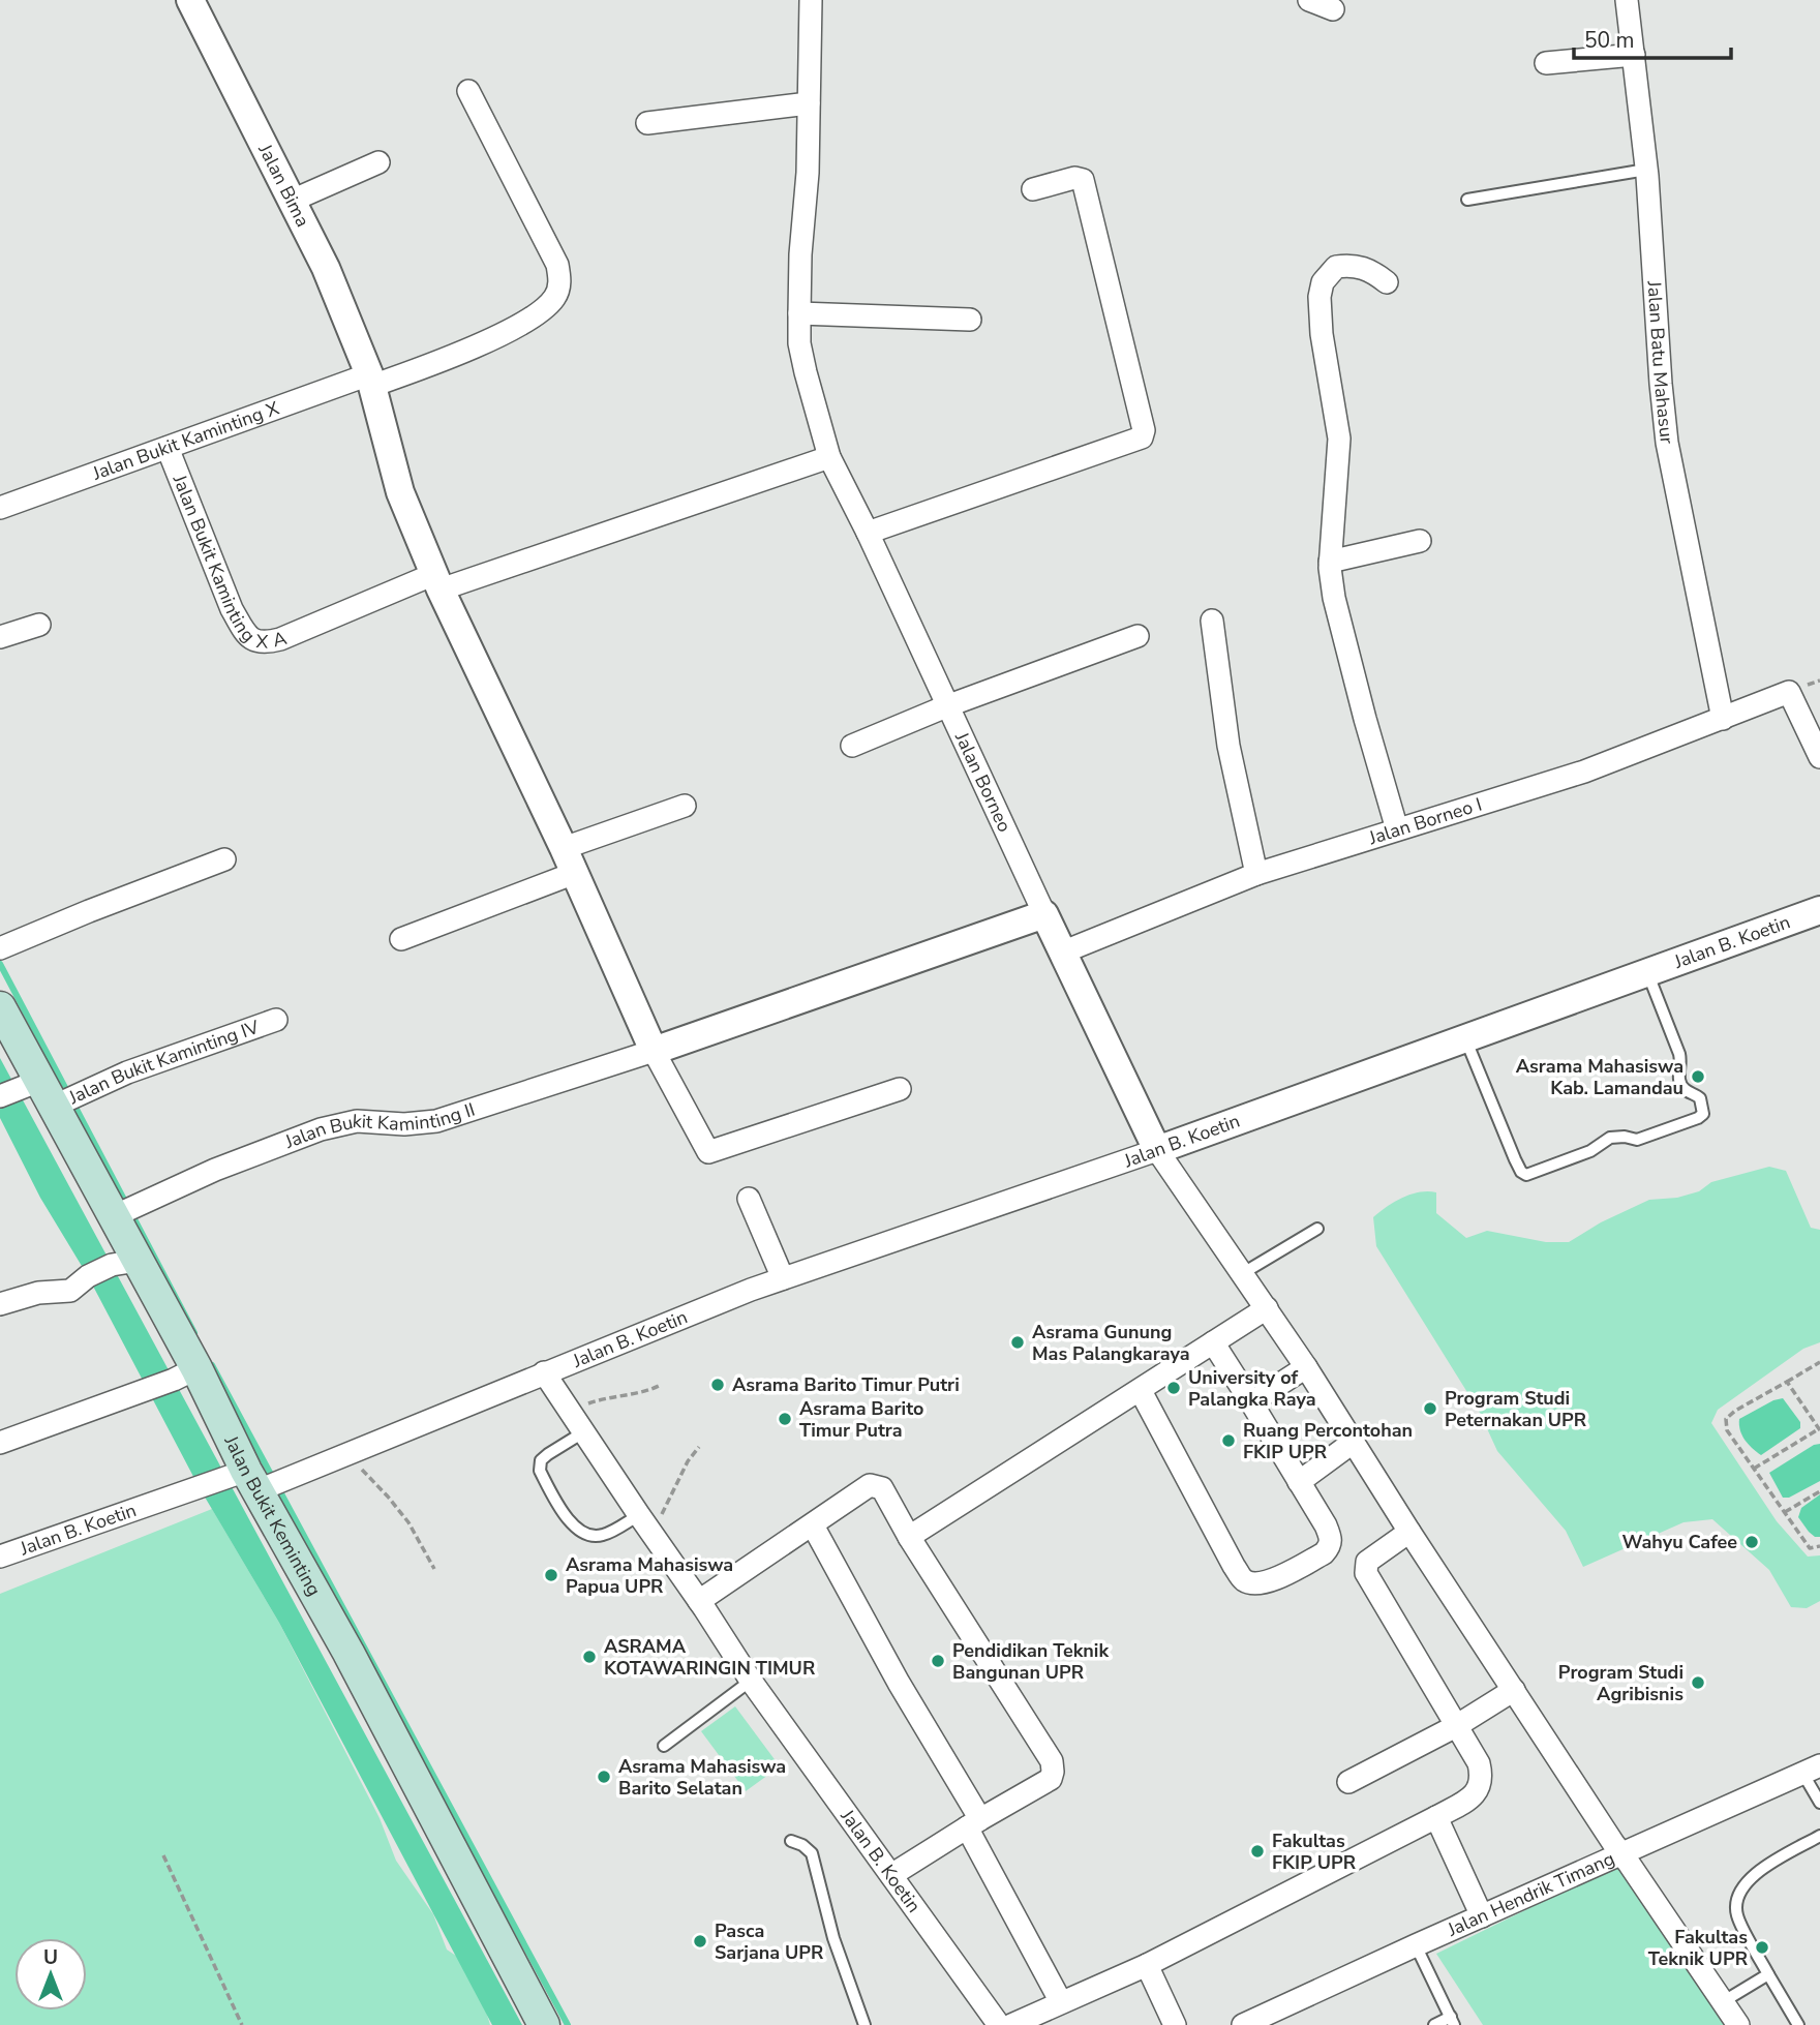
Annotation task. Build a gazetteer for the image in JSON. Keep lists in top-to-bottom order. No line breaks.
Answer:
{"streets":{"main road":["Jalan Bukit Keminting"],"street":["Jalan Bima","Jalan Batu Mahasur","Jalan Bukit Kaminting X","Jalan Bukit Kaminting X A","Jalan Borneo","Jalan Borneo I","Jalan B. Koetin","Jalan Bukit Kaminting IV","Jalan Bukit Kaminting II","Jalan Hendrik Timang"]},"crossings":[["Jalan Bima","Jalan Bukit Kaminting X"],["Jalan Bima","Jalan Bukit Kaminting X A"],["Jalan Bima","Jalan Bukit Kaminting II"],["Jalan Batu Mahasur","Jalan Borneo I"],["Jalan Bukit Kaminting X","Jalan Bukit Kaminting X A"],["Jalan Borneo","Jalan Borneo I"],["Jalan Borneo","Jalan B. Koetin"],["Jalan B. Koetin","Jalan Bukit Keminting"],["Jalan Bukit Kaminting IV","Jalan Bukit Keminting"],["Jalan Bukit Kaminting II","Jalan Bukit Keminting"]],"places":["Asrama Mahasiswa Kab. Lamandau","Asrama Gunung Mas Palangkaraya","Asrama Barito Timur Putri","University of Palangka Raya","Program Studi Peternakan UPR","Asrama Barito Timur Putra","Ruang Percontohan FKIP UPR","Wahyu Cafee","Asrama Mahasiswa Papua UPR","ASRAMA KOTAWARINGIN TIMUR","Pendidikan Teknik Bangunan UPR","Program Studi Agribisnis","Asrama Mahasiswa Barito Selatan","Fakultas FKIP UPR","Pasca Sarjana UPR","Fakultas Teknik UPR"],"scale_bar":"50 m","north":"top"}
